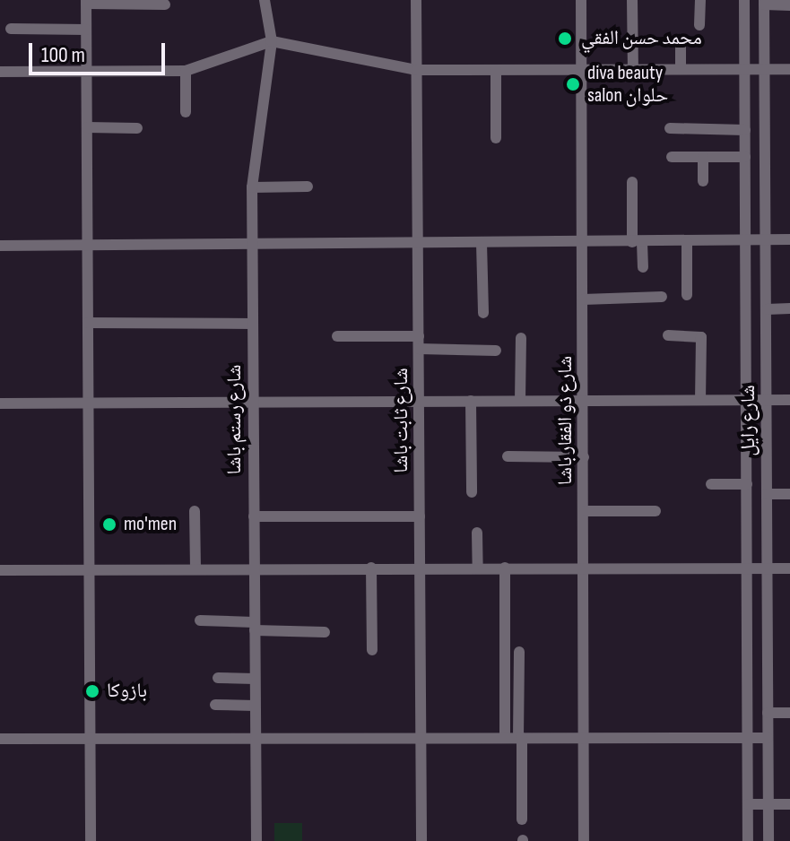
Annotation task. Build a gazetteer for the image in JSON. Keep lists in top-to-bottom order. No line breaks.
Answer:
{"streets":{"street":["شارع رستم باشا","شارع ثابت باشا","شارع ذو الفقار باشا","شارع رايل"]},"places":["محمد حسن الفقي","diva beauty salon حلوان","mo'men","بازوكا"],"scale_bar":"100 m"}
